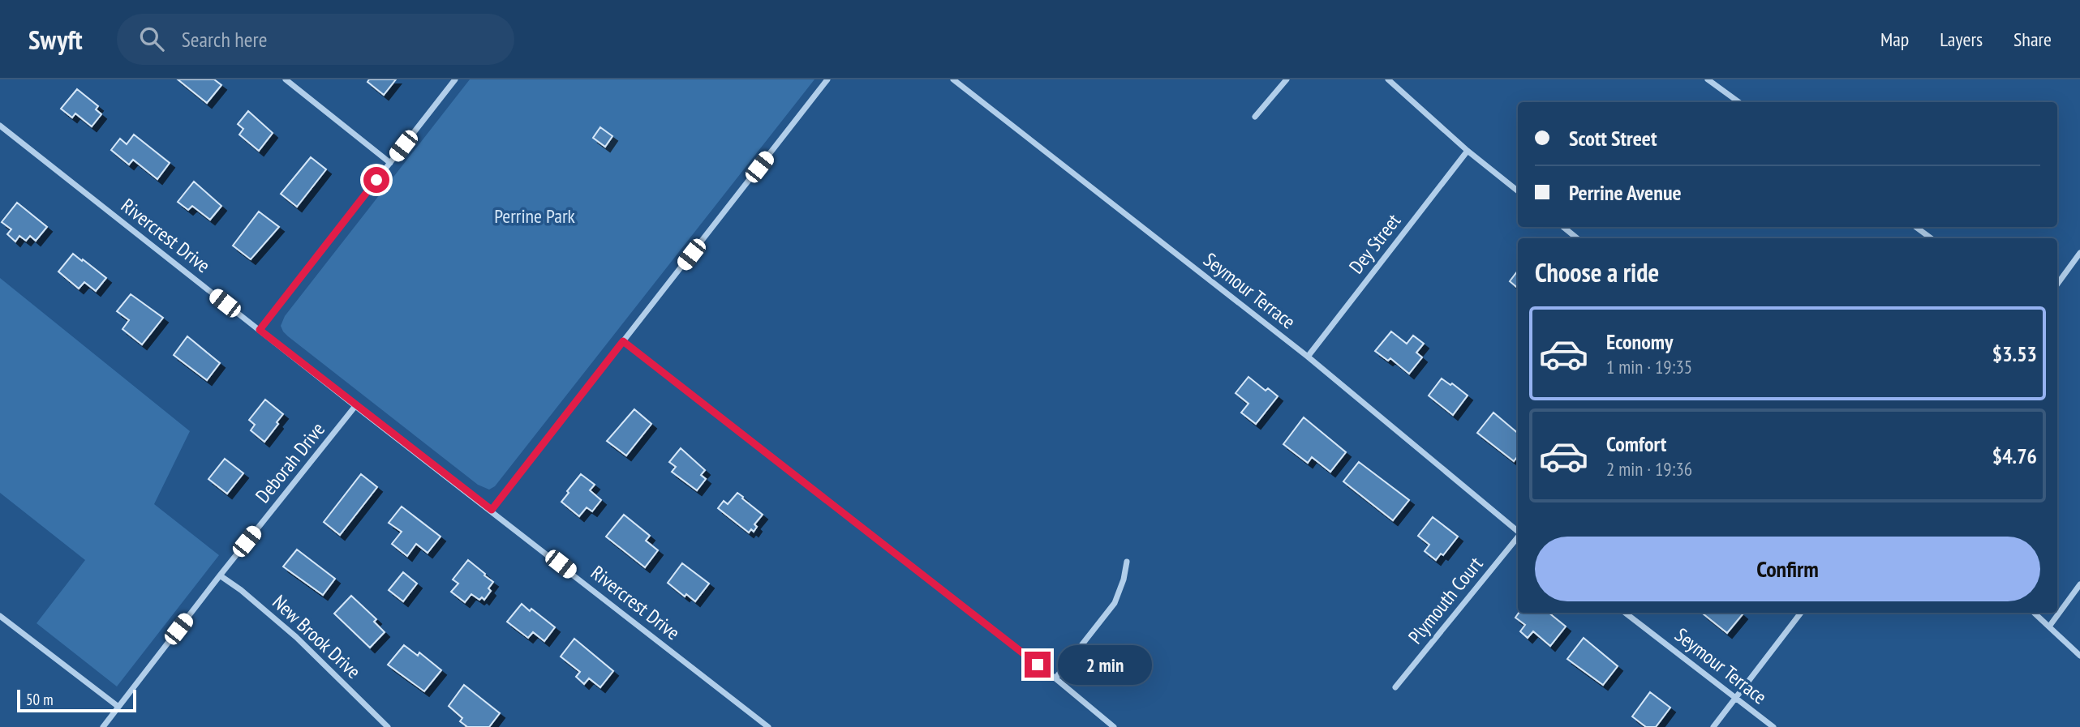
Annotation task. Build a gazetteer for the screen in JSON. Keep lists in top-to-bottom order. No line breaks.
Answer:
{"streets":{"street":["Rivercrest Drive","Dey Street","Seymour Terrace","Deborah Drive","Plymouth Court","New Brook Drive"]},"crossings":[["Rivercrest Drive","Deborah Drive"],["Dey Street","Seymour Terrace"],["Deborah Drive","New Brook Drive"]],"parks":["Perrine Park"],"scale_bar":"50 m","page":{"header":"Swyft","search":"Search here","nav":["Map","Layers","Share"],"banner":["Scott Street","Perrine Avenue"],"heading":"Choose a ride","list":[{"name":"Economy","note":"1 min · 19:35","value":"$3.53"},{"name":"Comfort","note":"2 min · 19:36","value":"$4.76"}],"buttons":"Confirm","bubble":"2 min","scale":"50 m"}}
